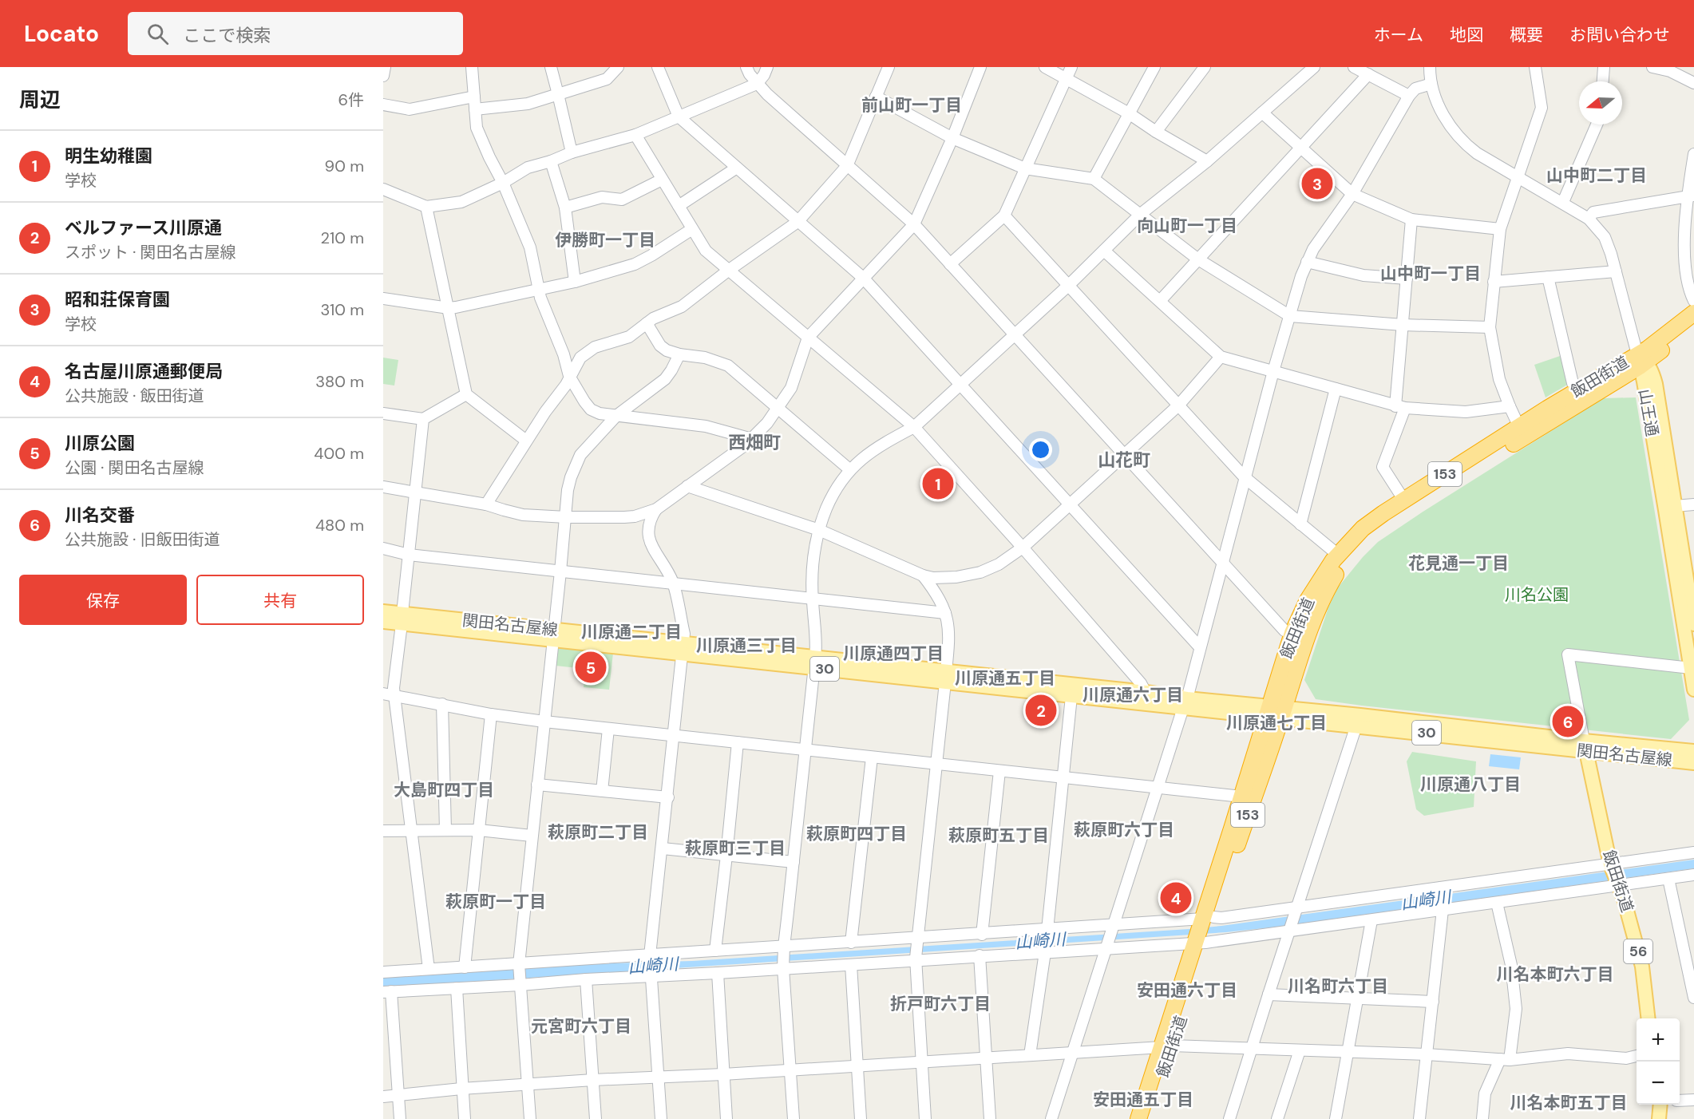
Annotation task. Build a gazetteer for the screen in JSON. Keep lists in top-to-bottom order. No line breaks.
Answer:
{"streets":{"highway":["飯田街道","153"],"main road":["山王通","関田名古屋線","30","56"]},"crossings":[["飯田街道","山王通"],["飯田街道","関田名古屋線"]],"districts":["前山町一丁目","山中町二丁目","向山町一丁目","伊勝町一丁目","山中町一丁目","西畑町","山花町","花見通一丁目","川原通二丁目","川原通三丁目","川原通四丁目","川原通五丁目","川原通六丁目","川原通七丁目","川原通八丁目","大島町四丁目","萩原町六丁目","萩原町二丁目","萩原町四丁目","萩原町五丁目","萩原町三丁目","萩原町一丁目","川名本町六丁目","川名町六丁目","安田通六丁目","折戸町六丁目","元宮町六丁目","安田通五丁目","川名本町五丁目"],"water":["山崎川"],"parks":["川名公園"],"north":"left","page":{"header":"Locato","search":"ここで検索","nav":["ホーム","地図","概要","お問い合わせ"],"heading":["周辺","6件"],"list":[{"mark":"1","name":"明生幼稚園","note":"学校","value":"90 m"},{"mark":"2","name":"ベルファース川原通","note":"スポット · 関田名古屋線","value":"210 m"},{"mark":"3","name":"昭和荘保育園","note":"学校","value":"310 m"},{"mark":"4","name":"名古屋川原通郵便局","note":"公共施設 · 飯田街道","value":"380 m"},{"mark":"5","name":"川原公園","note":"公園 · 関田名古屋線","value":"400 m"},{"mark":"6","name":"川名交番","note":"公共施設 · 旧飯田街道","value":"480 m"}],"pins":["3","1","5","2","6","4"],"buttons":["保存","共有"],"map_buttons":["+","−"]}}
